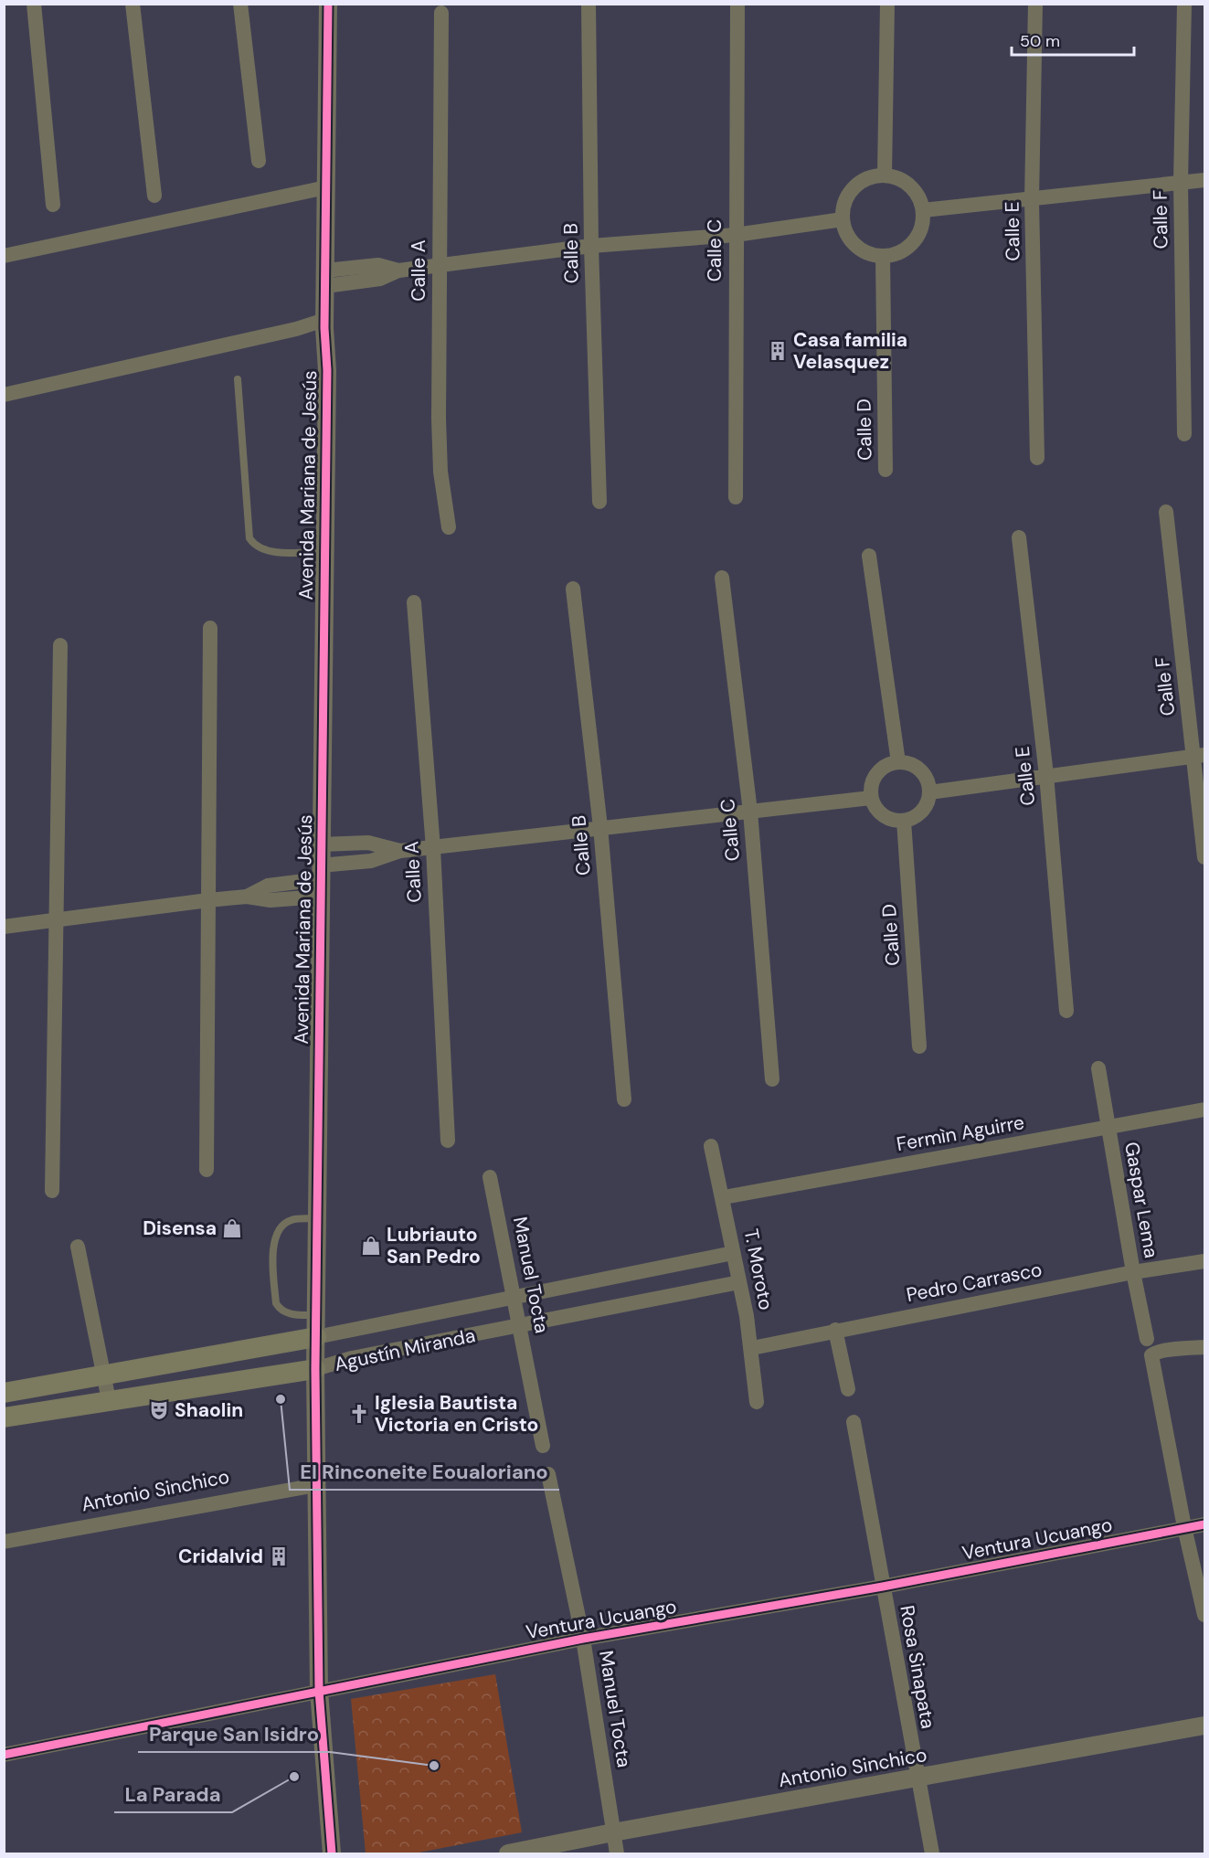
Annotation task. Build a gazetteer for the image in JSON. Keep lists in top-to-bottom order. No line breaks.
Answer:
{"streets":{"main road":["Agustín Miranda"],"street":["Calle F","Calle E","Calle C","Calle B","Calle A","Calle D","Avenida Mariana de Jesús","Fermìn Aguirre","Gaspar Lema","T. Moroto","Manuel Tocta","Pedro Carrasco","Antonio Sinchico","Ventura Ucuango","Rosa Sinapata"]},"crossings":[["Avenida Mariana de Jesús","Agustín Miranda"],["Avenida Mariana de Jesús","Antonio Sinchico"],["Avenida Mariana de Jesús","Ventura Ucuango"],["Fermìn Aguirre","Gaspar Lema"],["Fermìn Aguirre","T. Moroto"],["Gaspar Lema","Pedro Carrasco"],["T. Moroto","Pedro Carrasco"],["T. Moroto","Agustín Miranda"],["Manuel Tocta","Agustín Miranda"],["Manuel Tocta","Antonio Sinchico"],["Manuel Tocta","Ventura Ucuango"],["Antonio Sinchico","Rosa Sinapata"],["Ventura Ucuango","Rosa Sinapata"]],"places":{"building":["Casa familia Velasquez","Cridalvid"],"shop":["Disensa","Lubriauto San Pedro"],"other":["El Rinconeite Eoualoriano","Parque San Isidro","La Parada"],"theatre":["Shaolin"],"church":["Iglesia Bautista Victoria en Cristo"]},"scale_bar":"50 m"}
